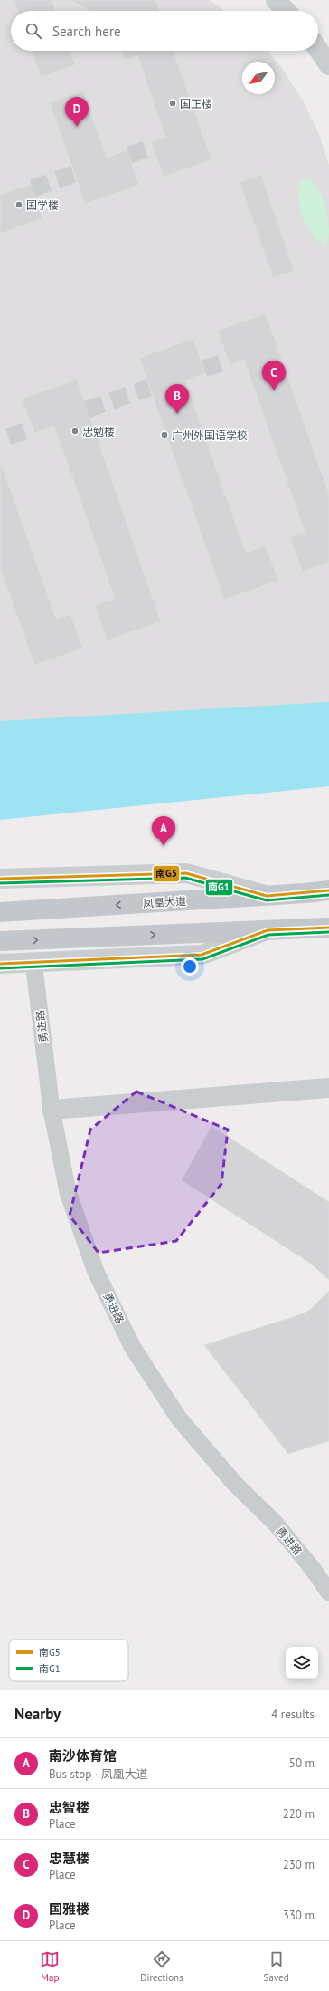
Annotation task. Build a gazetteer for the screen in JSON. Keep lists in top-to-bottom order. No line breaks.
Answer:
{"streets":{"main road":["凤凰大道"],"street":["勇进路"]},"places":["国正楼","国学楼","忠勉楼","广州外国语学校"],"lines":["transit line 南G5","transit line 南G1"],"legend":["南G5","南G1"],"north":"bottom left","page":{"search":"Search here","pins":["D","C","B","A"],"heading":["Nearby","4 results"],"list":[{"mark":"A","name":"南沙体育馆","note":"Bus stop · 凤凰大道","value":"50 m"},{"mark":"B","name":"忠智楼","note":"Place","value":"220 m"},{"mark":"C","name":"忠慧楼","note":"Place","value":"230 m"},{"mark":"D","name":"国雅楼","note":"Place","value":"330 m"}],"nav":["Map","Directions","Saved"]}}
